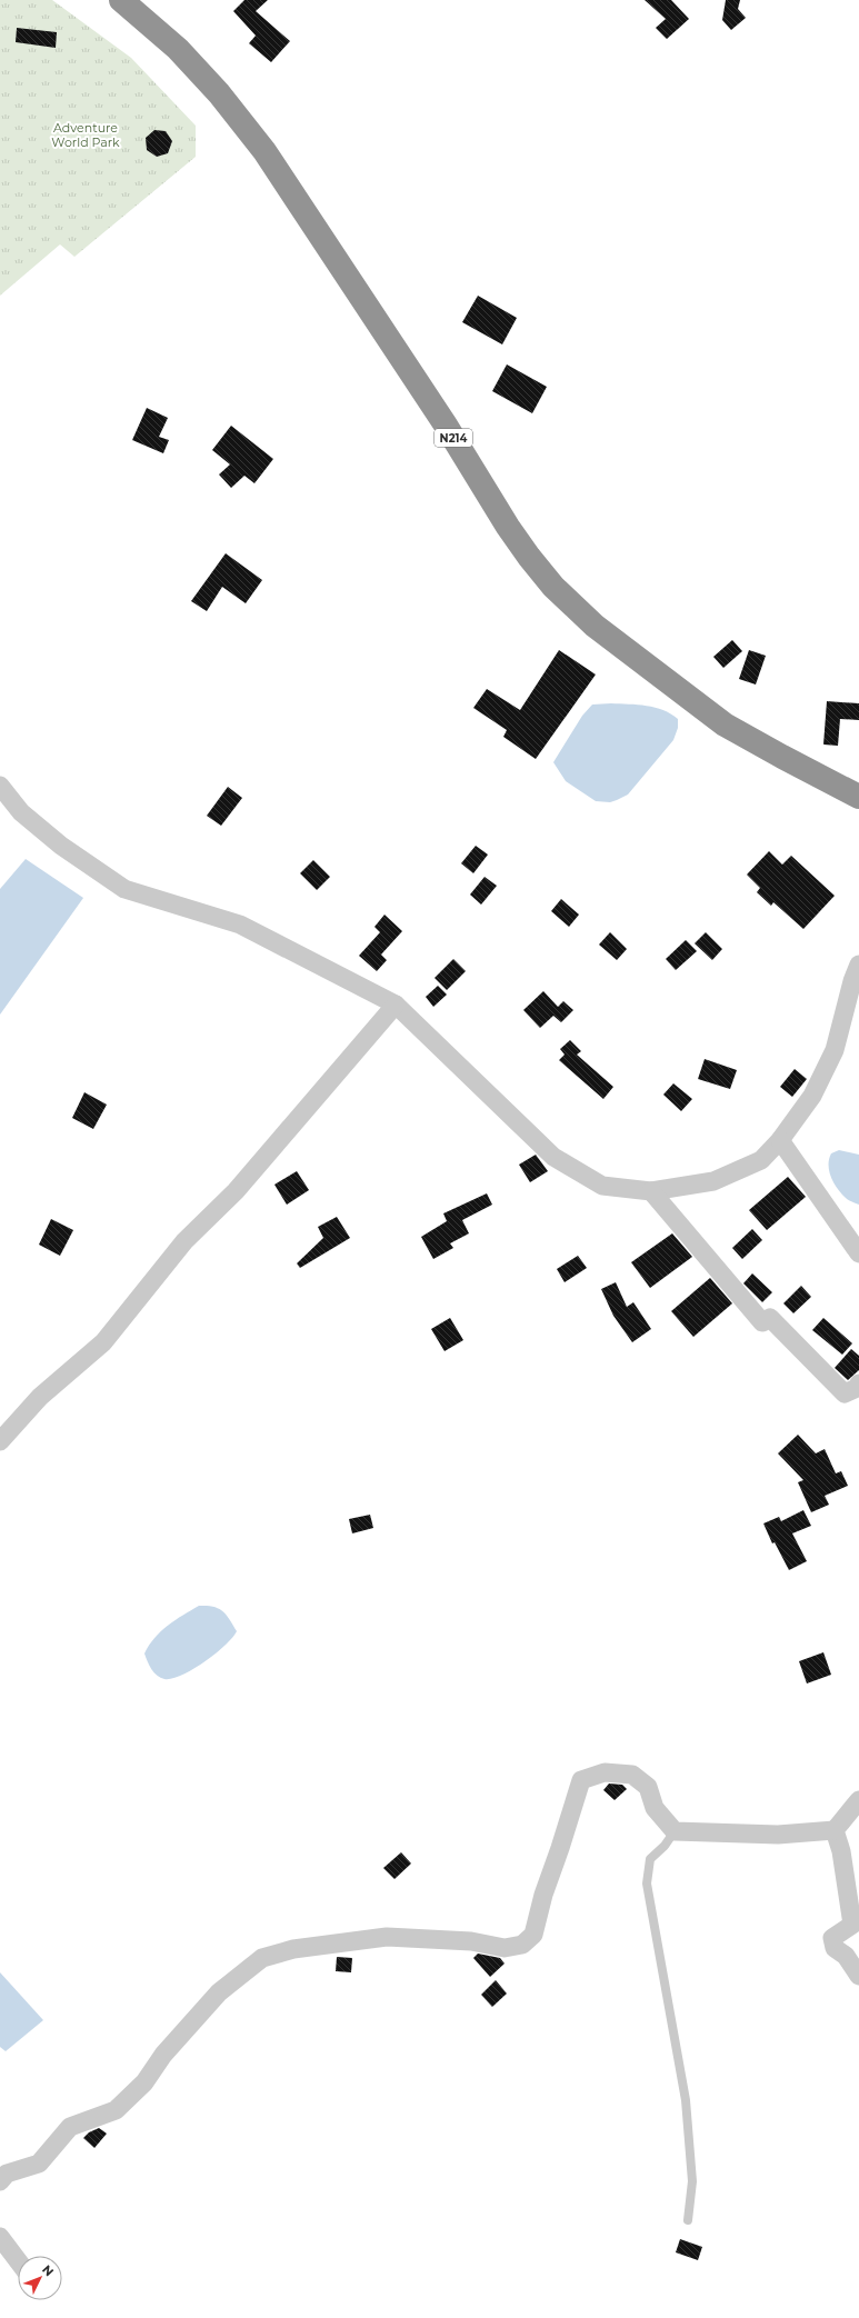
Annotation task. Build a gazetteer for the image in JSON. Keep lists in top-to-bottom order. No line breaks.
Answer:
{"streets":{"highway":["N214"]},"parks":["Adventure World Park"],"north":"top right"}
